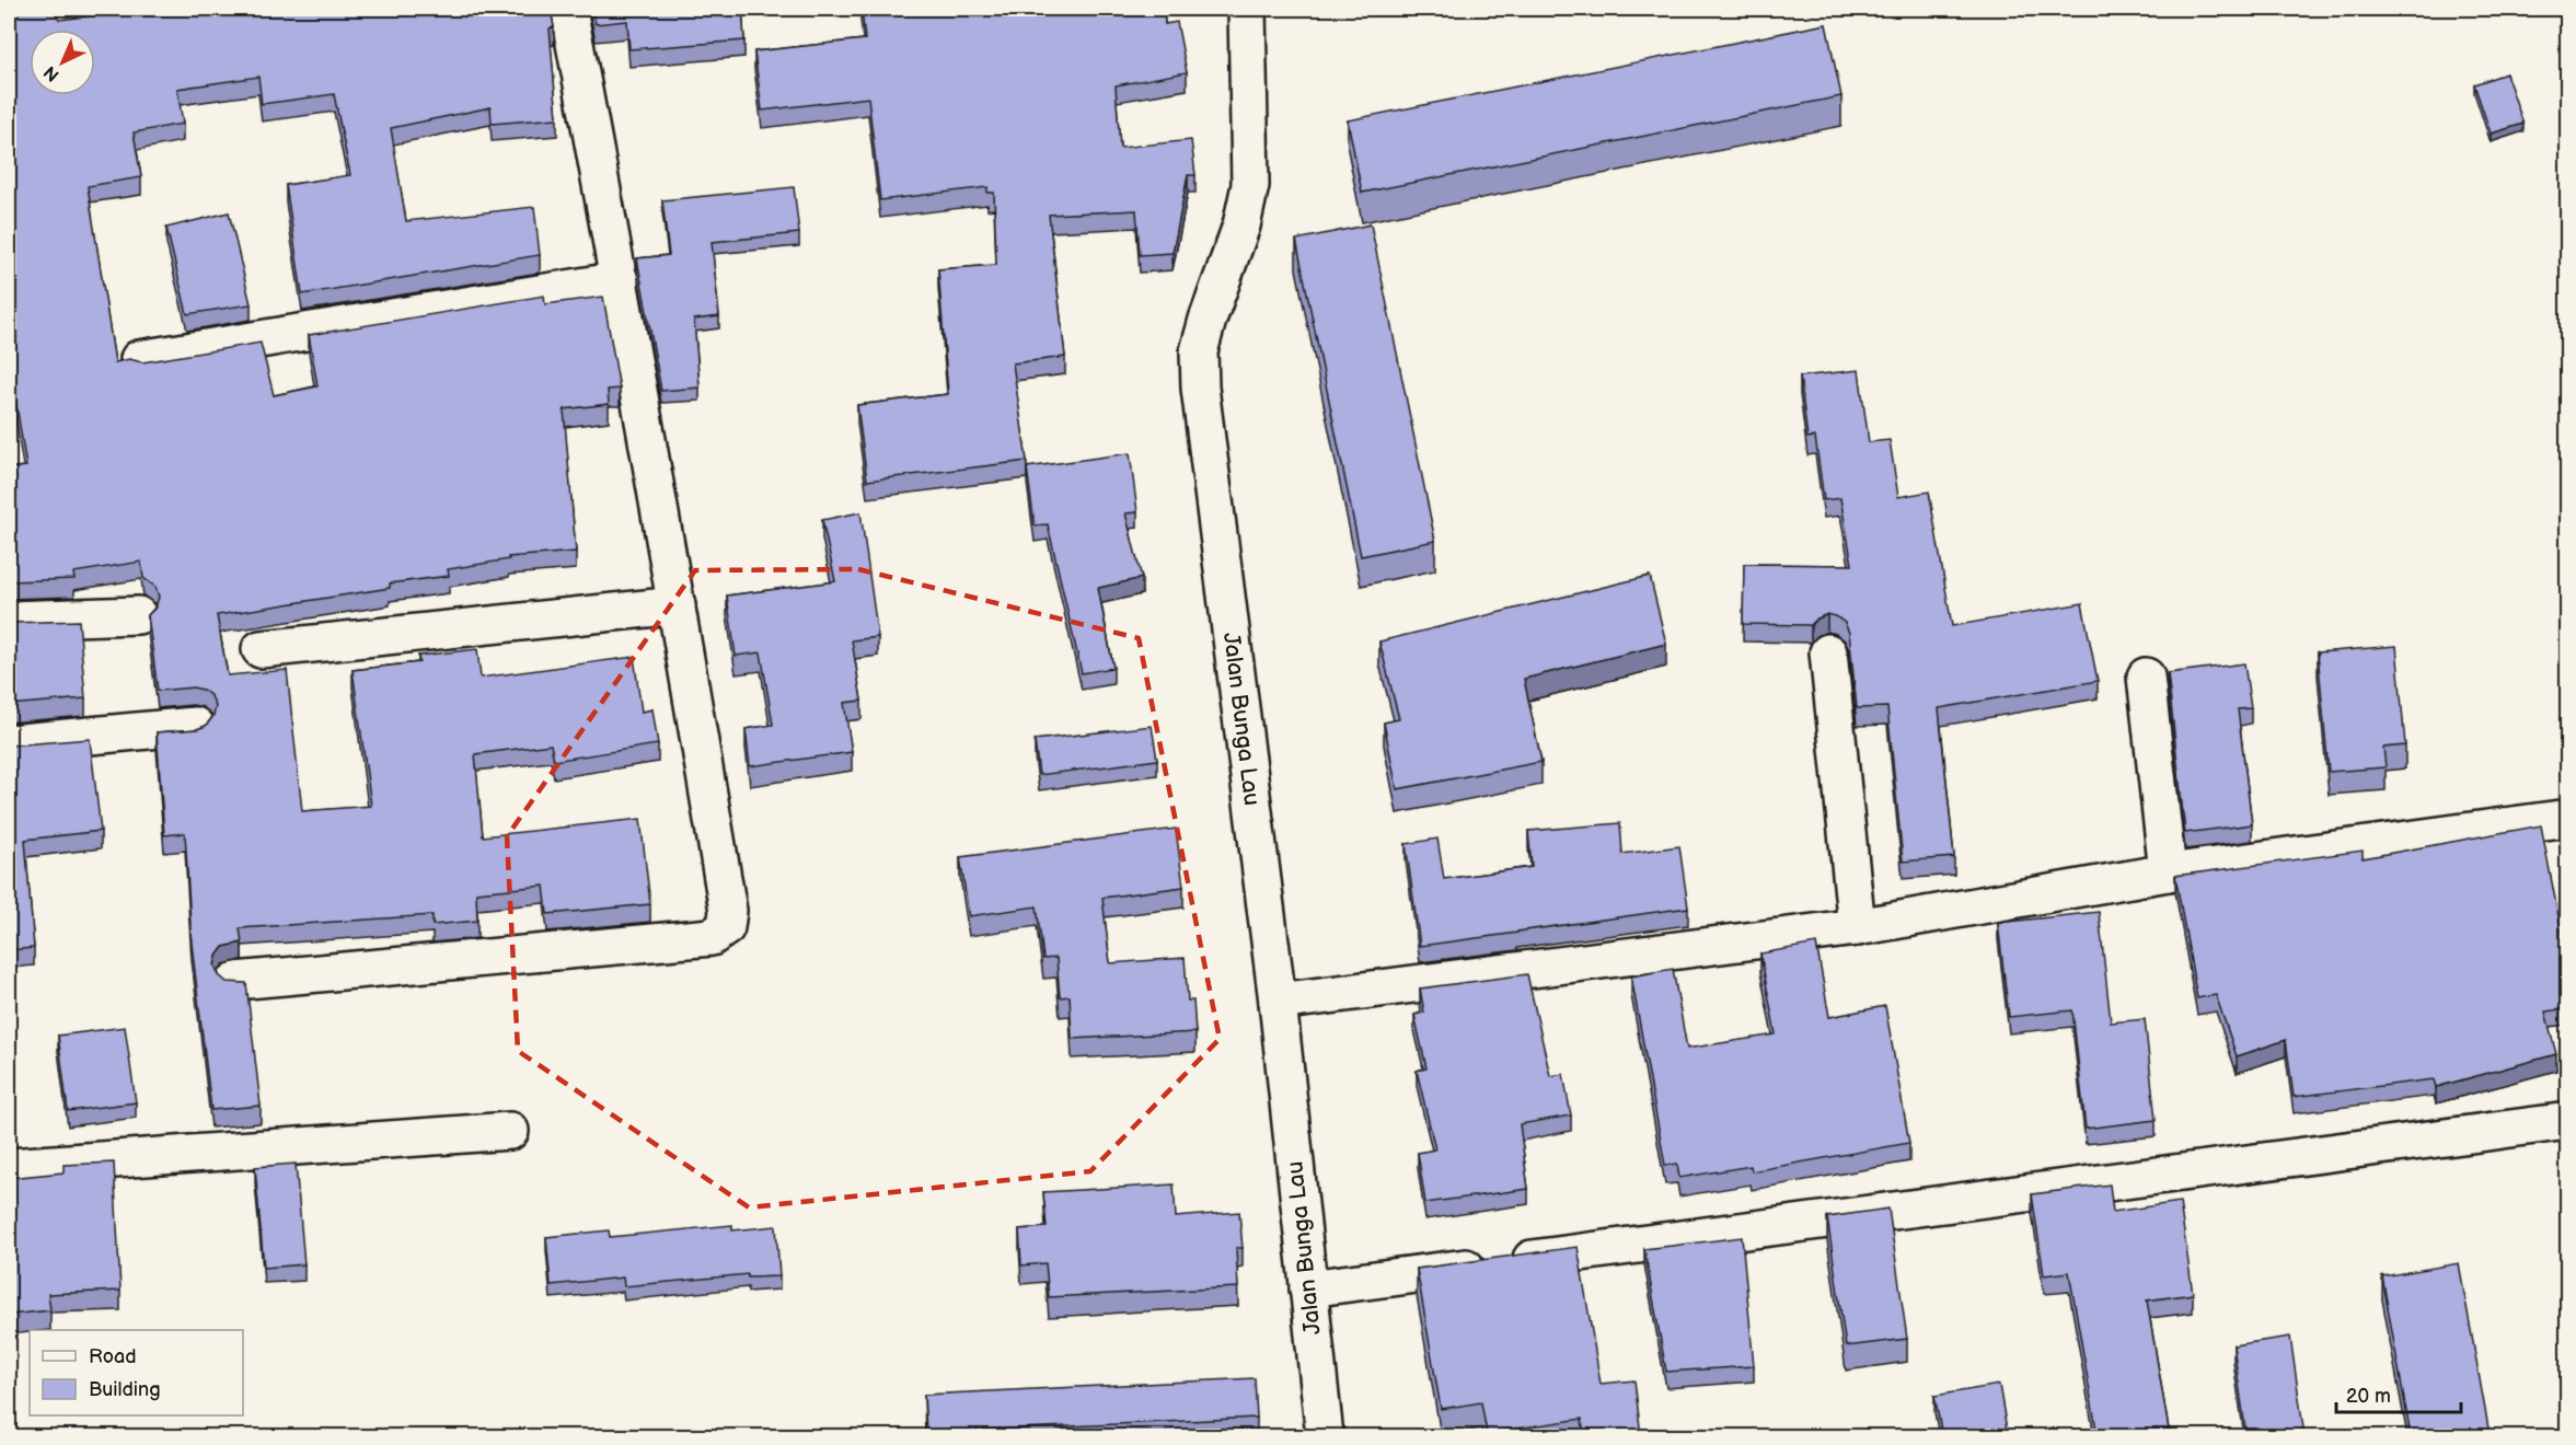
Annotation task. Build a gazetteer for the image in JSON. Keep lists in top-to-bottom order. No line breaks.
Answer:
{"streets":{"street":["Jalan Bunga Lau"]},"legend":["Road","Building"],"scale_bar":"20 m","north":"bottom left"}
